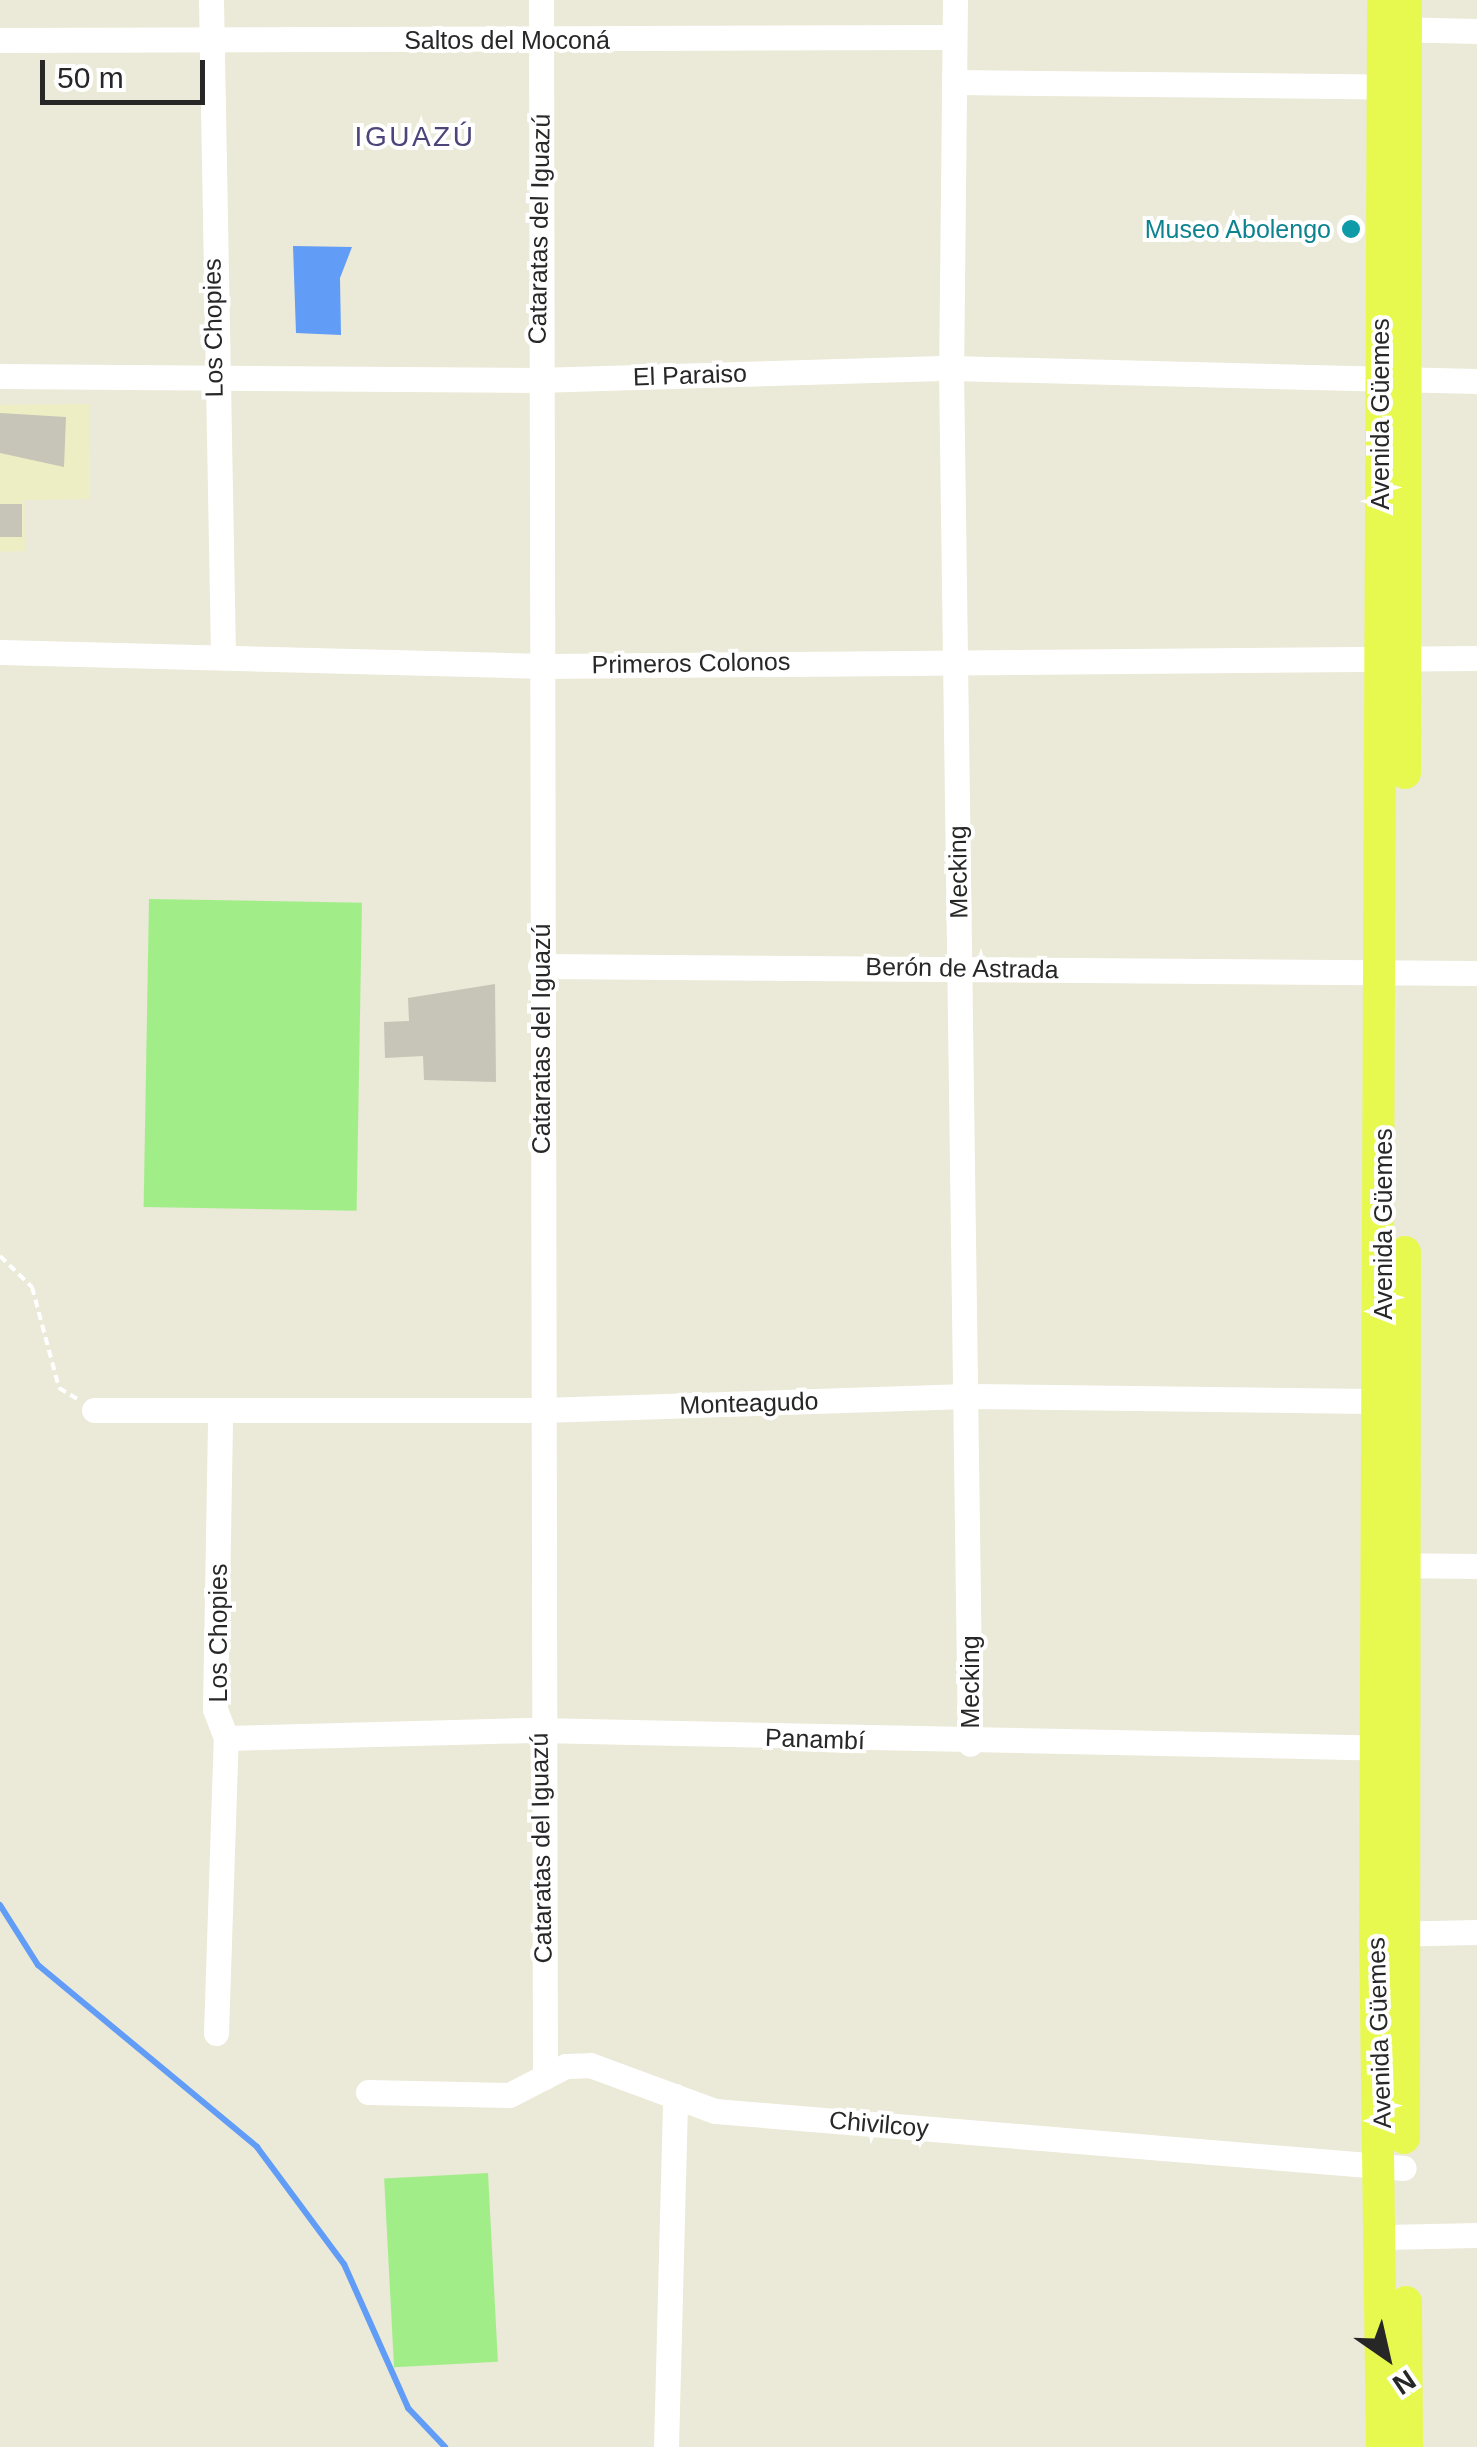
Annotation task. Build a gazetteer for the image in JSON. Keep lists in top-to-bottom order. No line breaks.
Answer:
{"streets":{"main road":["Avenida Güemes"],"street":["Saltos del Moconá","Cataratas del Iguazú","Los Chopies","El Paraiso","Primeros Colonos","Mecking","Berón de Astrada","Monteagudo","Panambí","Chivilcoy"]},"crossings":[["Saltos del Moconá","Cataratas del Iguazú"],["Saltos del Moconá","Los Chopies"],["Saltos del Moconá","Mecking"],["Cataratas del Iguazú","El Paraiso"],["Cataratas del Iguazú","Primeros Colonos"],["Cataratas del Iguazú","Berón de Astrada"],["Cataratas del Iguazú","Monteagudo"],["Cataratas del Iguazú","Panambí"],["Cataratas del Iguazú","Chivilcoy"],["Los Chopies","El Paraiso"],["Los Chopies","Primeros Colonos"],["Los Chopies","Monteagudo"],["Los Chopies","Panambí"],["El Paraiso","Avenida Güemes"],["El Paraiso","Mecking"],["Avenida Güemes","Primeros Colonos"],["Avenida Güemes","Berón de Astrada"],["Avenida Güemes","Monteagudo"],["Avenida Güemes","Panambí"],["Avenida Güemes","Chivilcoy"],["Primeros Colonos","Mecking"],["Mecking","Berón de Astrada"],["Mecking","Monteagudo"],["Mecking","Panambí"]],"districts":["IGUAZÚ"],"places":["Museo Abolengo"],"scale_bar":"50 m","north":"bottom right"}
